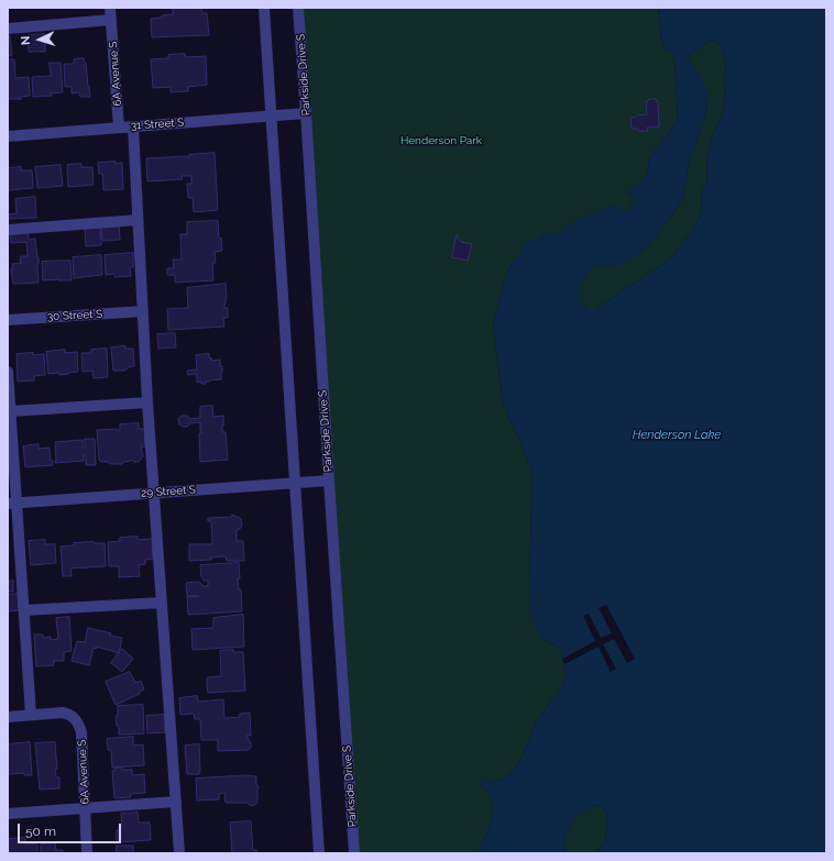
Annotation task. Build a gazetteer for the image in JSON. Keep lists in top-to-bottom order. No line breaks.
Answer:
{"streets":{"street":["6A Avenue S","Parkside Drive S","31 Street S","30 Street S","29 Street S"]},"crossings":[["6A Avenue S","31 Street S"],["Parkside Drive S","31 Street S"],["Parkside Drive S","29 Street S"]],"water":["Henderson Lake"],"parks":["Henderson Park"],"scale_bar":"50 m","north":"left"}
